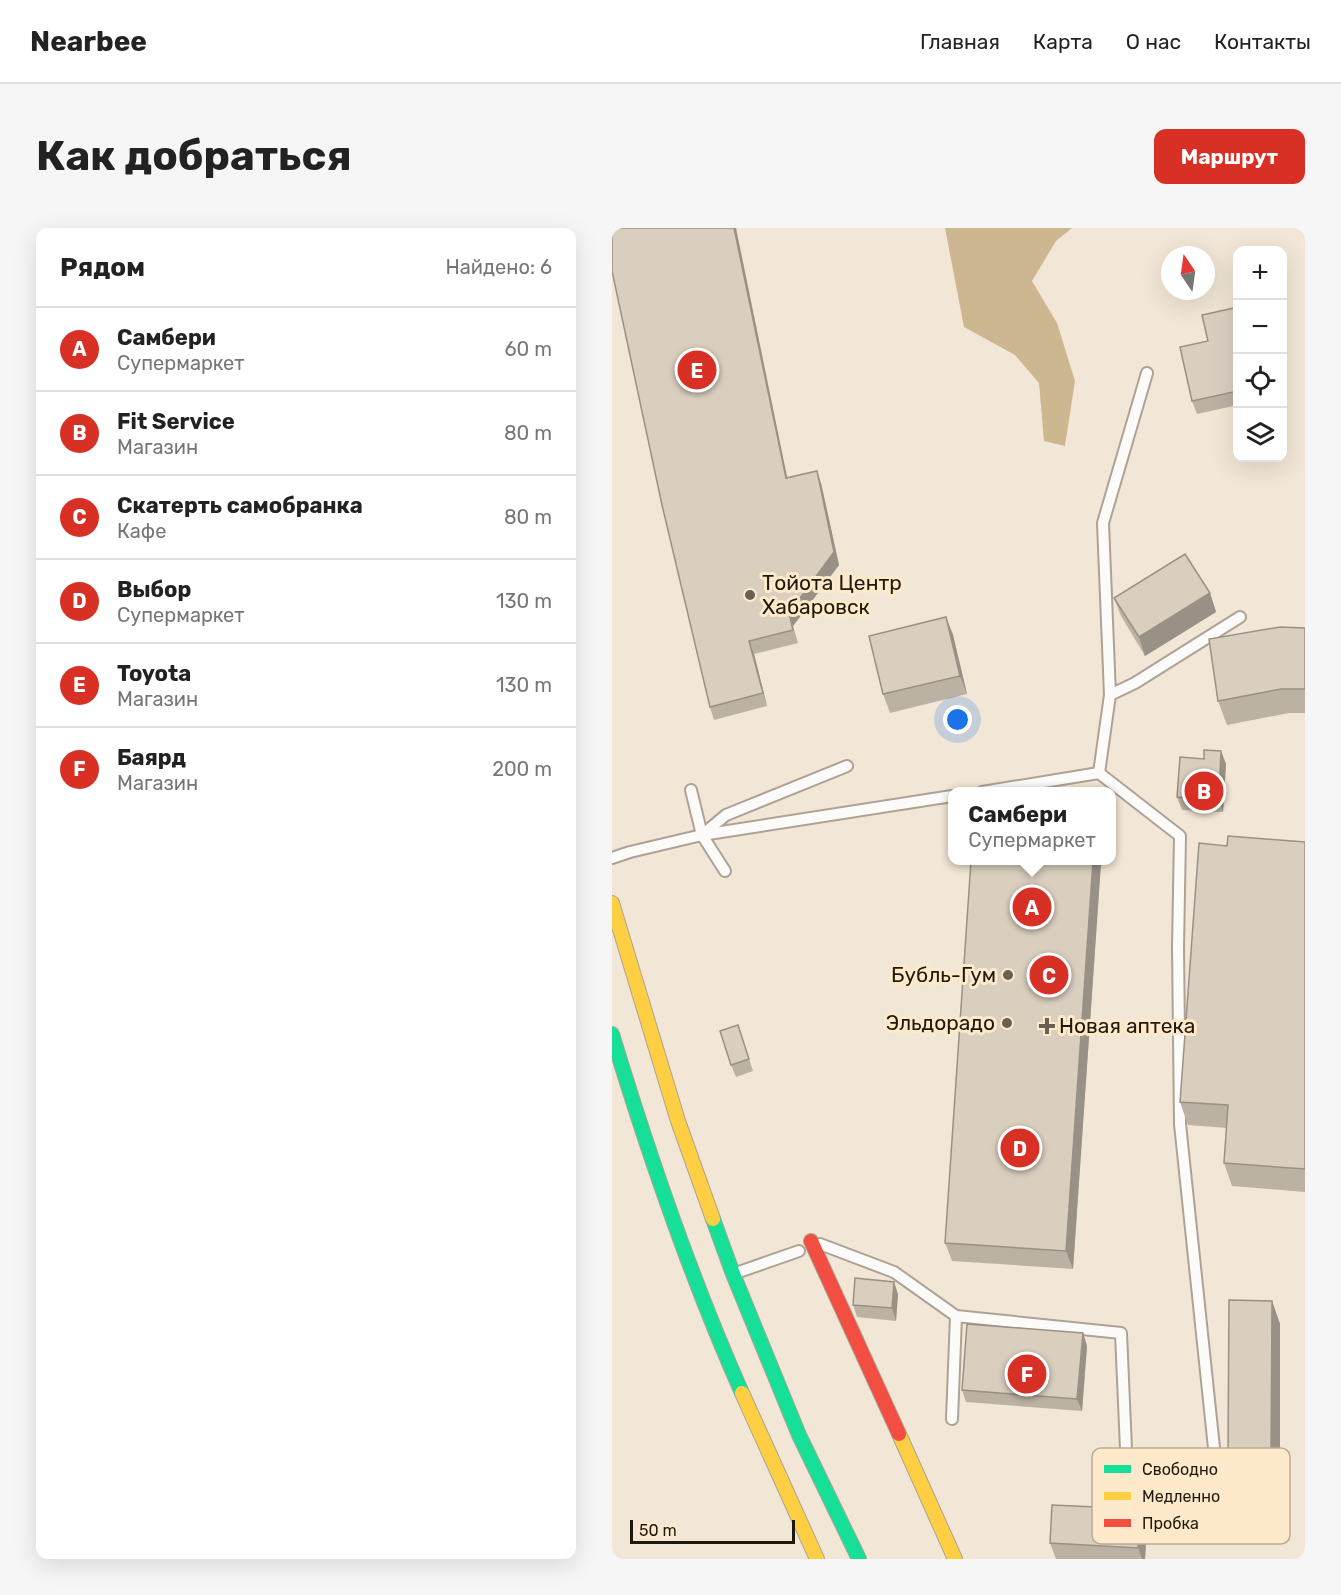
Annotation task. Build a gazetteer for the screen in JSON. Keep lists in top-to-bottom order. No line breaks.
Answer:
{"places":{"other":["Тойота Центр Хабаровск","Бубль-Гум","Эльдорадо"],"health":["Новая аптека"]},"legend":["Свободно","Медленно","Пробка"],"scale_bar":"50 m","north":"top","page":{"header":"Nearbee","nav":["Главная","Карта","О нас","Контакты"],"buttons":"Маршрут","title":"Как добраться","heading":["Рядом","Найдено: 6"],"map_buttons":["+","−"],"list":[{"mark":"A","name":"Самбери","note":"Супермаркет","value":"60 m"},{"mark":"B","name":"Fit Service","note":"Магазин","value":"80 m"},{"mark":"C","name":"Скатерть самобранка","note":"Кафе","value":"80 m"},{"mark":"D","name":"Выбор","note":"Супермаркет","value":"130 m"},{"mark":"E","name":"Toyota","note":"Магазин","value":"130 m"},{"mark":"F","name":"Баярд","note":"Магазин","value":"200 m"}],"pins":["E","B","A","C","D","F"],"popup":["Самбери","Супермаркет"],"scale":"50 m"}}
